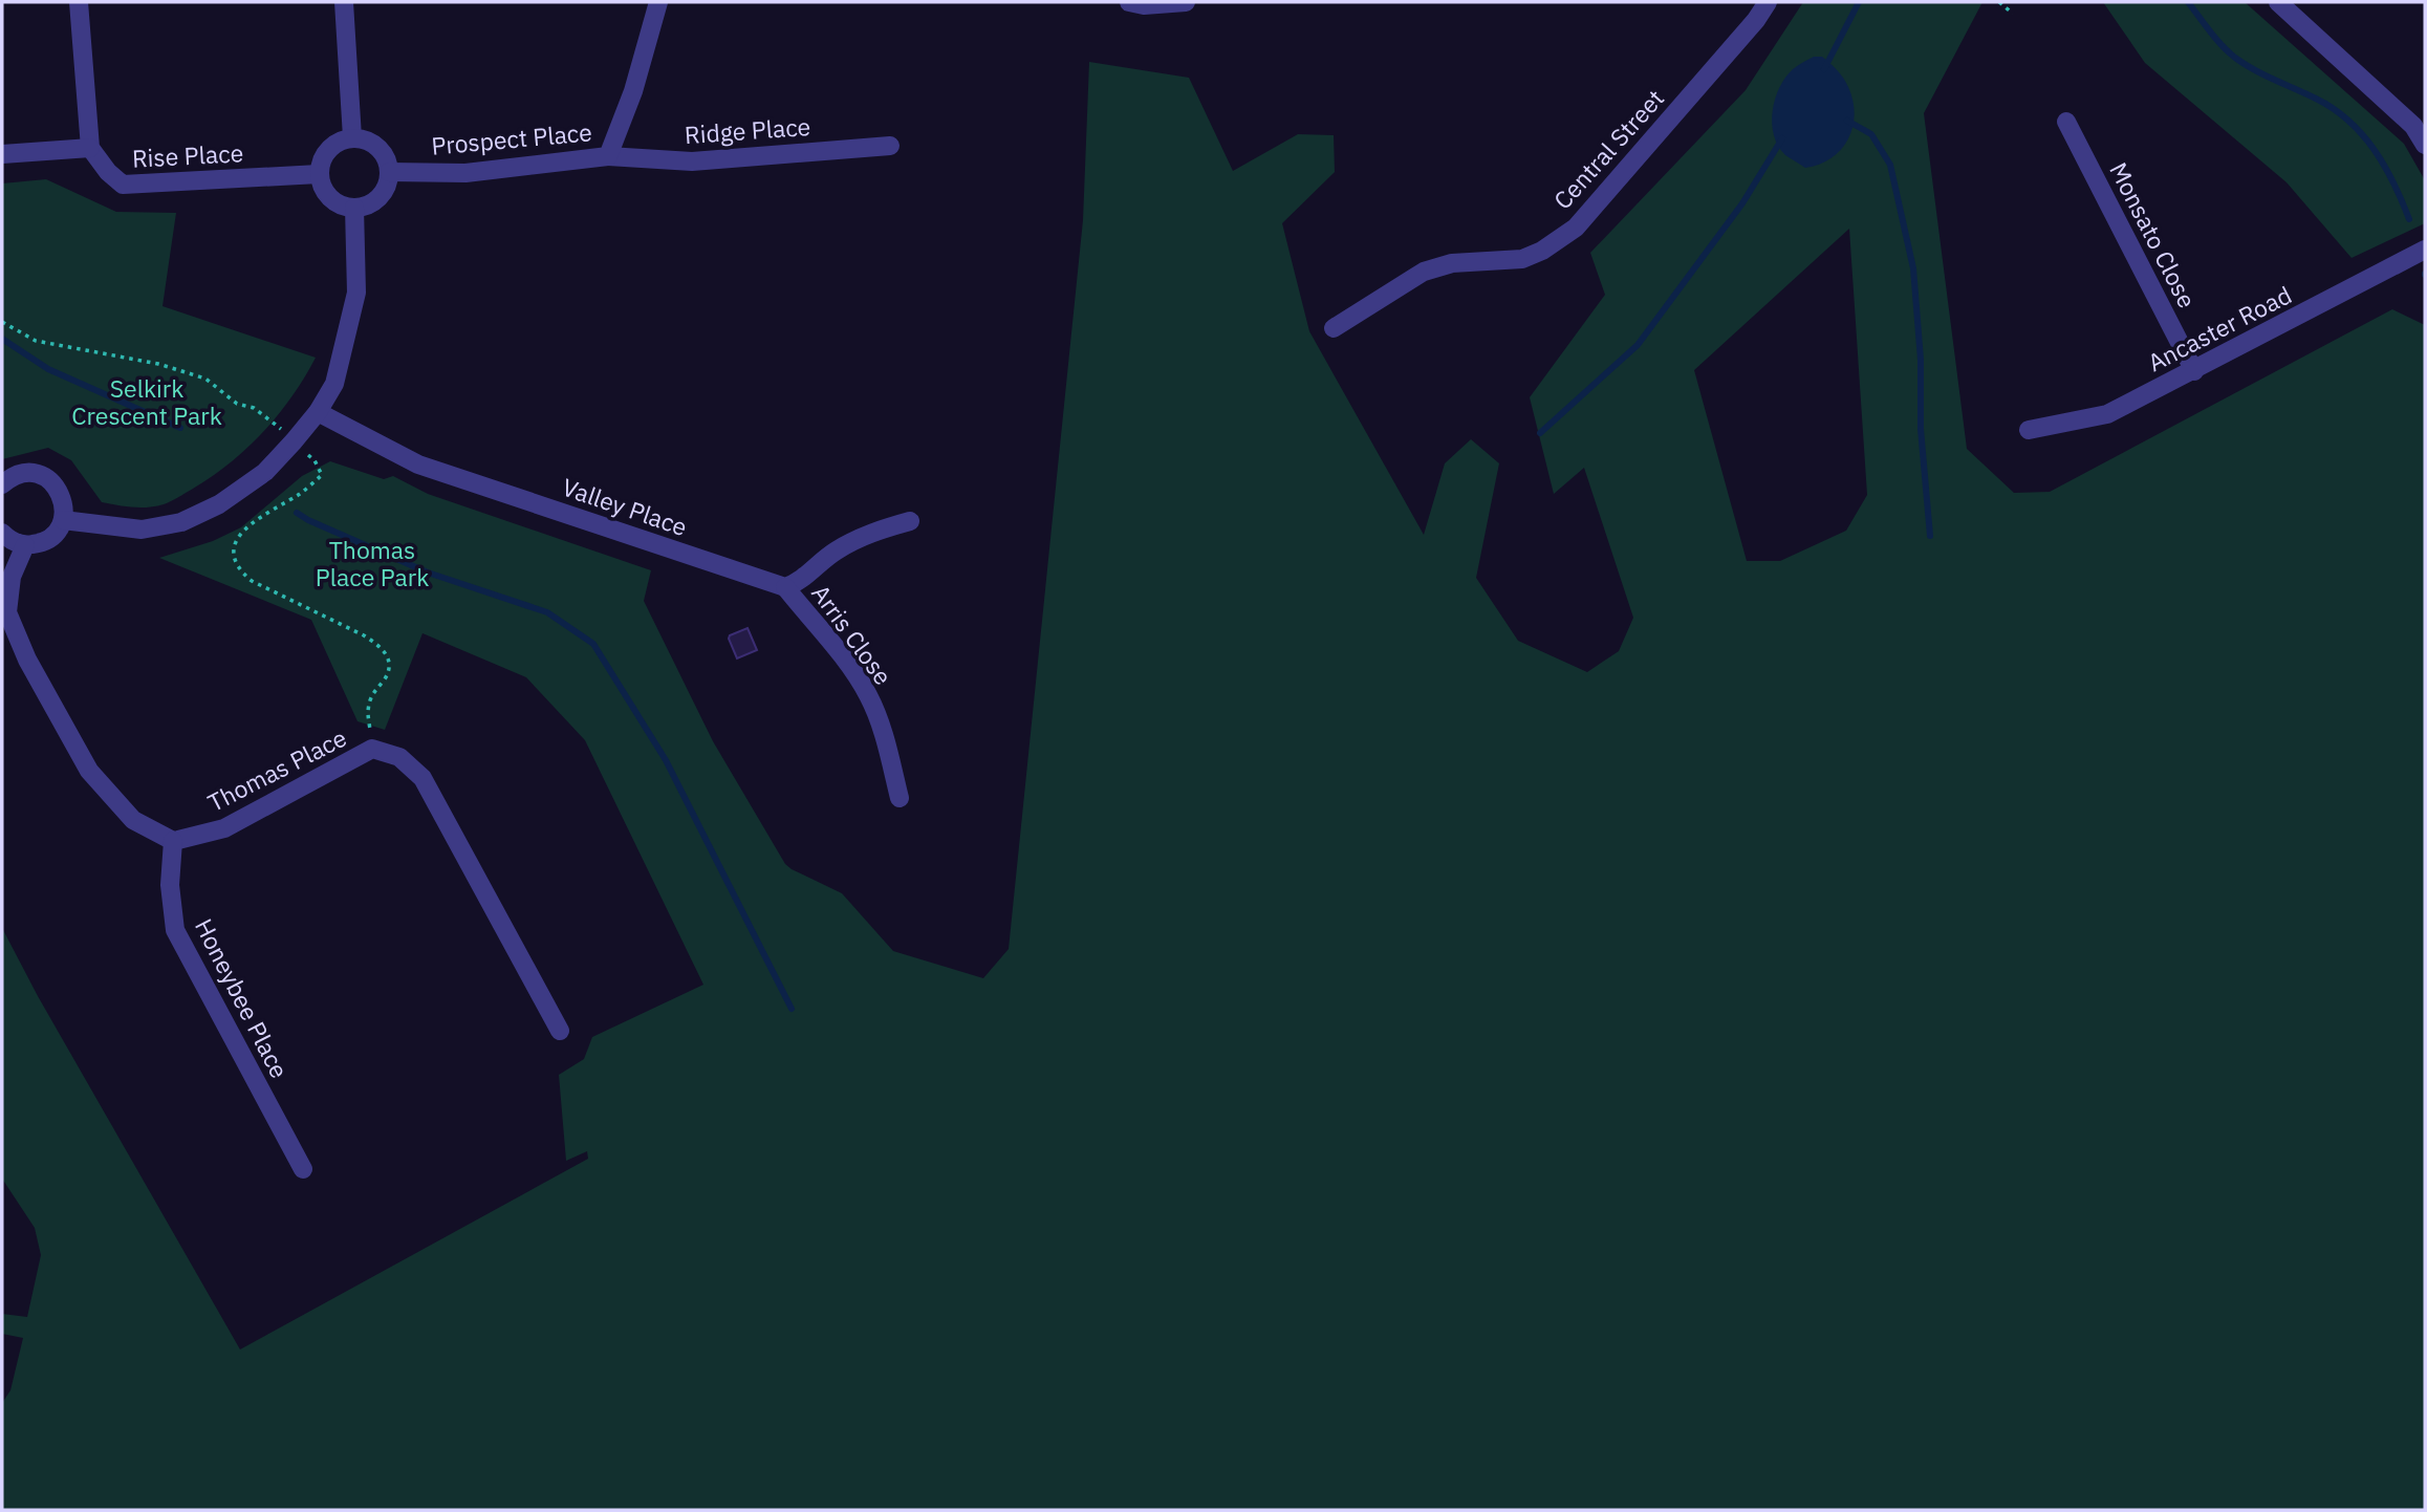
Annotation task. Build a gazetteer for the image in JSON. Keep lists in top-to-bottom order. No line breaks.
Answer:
{"streets":{"street":["Ridge Place","Prospect Place","Central Street","Rise Place","Monsato Close","Ancaster Road","Valley Place","Arris Close","Thomas Place","Honeybee Place"]},"crossings":[["Ridge Place","Prospect Place"],["Prospect Place","Rise Place"],["Monsato Close","Ancaster Road"],["Valley Place","Arris Close"],["Thomas Place","Honeybee Place"]],"parks":["Selkirk Crescent Park","Thomas Place Park"]}
